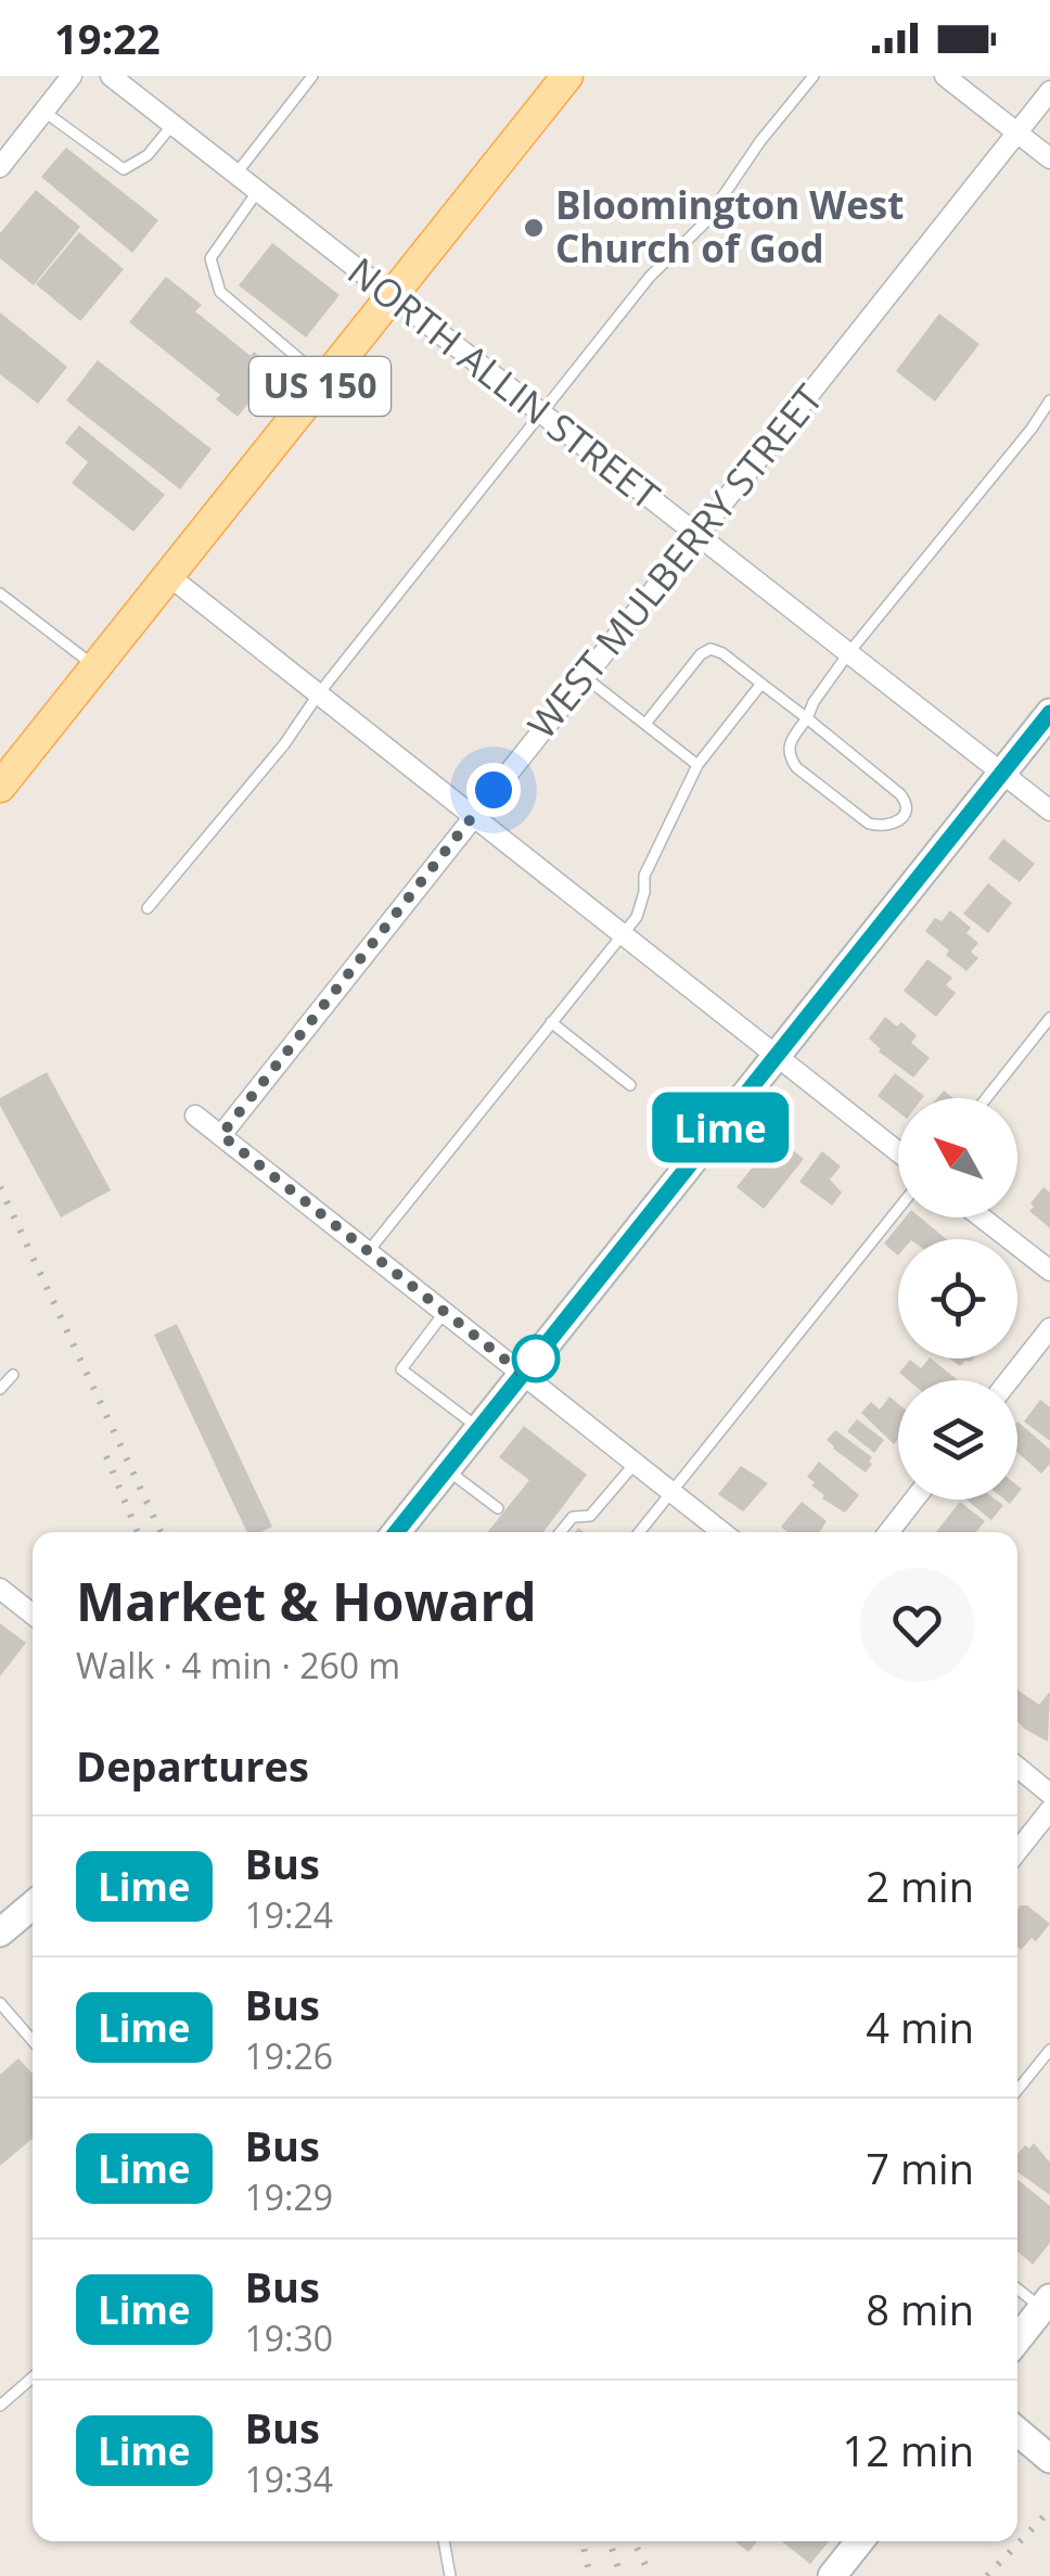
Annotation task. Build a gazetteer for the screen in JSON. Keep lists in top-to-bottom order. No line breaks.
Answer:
{"streets":{"main road":["US 150"],"street":["NORTH ALLIN STREET","WEST MULBERRY STREET"]},"crossings":[["NORTH ALLIN STREET","US 150"],["NORTH ALLIN STREET","WEST MULBERRY STREET"]],"places":["Bloomington West Church of God"],"lines":["bus line Lime"],"north":"top left","page":{"status":"19:22","on_map":"Lime","heading":[["Market & Howard","Walk · 4 min · 260 m"],"Departures"],"list":[{"mark":"Lime","name":"Bus","note":"19:24","value":"2 min"},{"mark":"Lime","name":"Bus","note":"19:26","value":"4 min"},{"mark":"Lime","name":"Bus","note":"19:29","value":"7 min"},{"mark":"Lime","name":"Bus","note":"19:30","value":"8 min"},{"mark":"Lime","name":"Bus","note":"19:34","value":"12 min"}]}}
